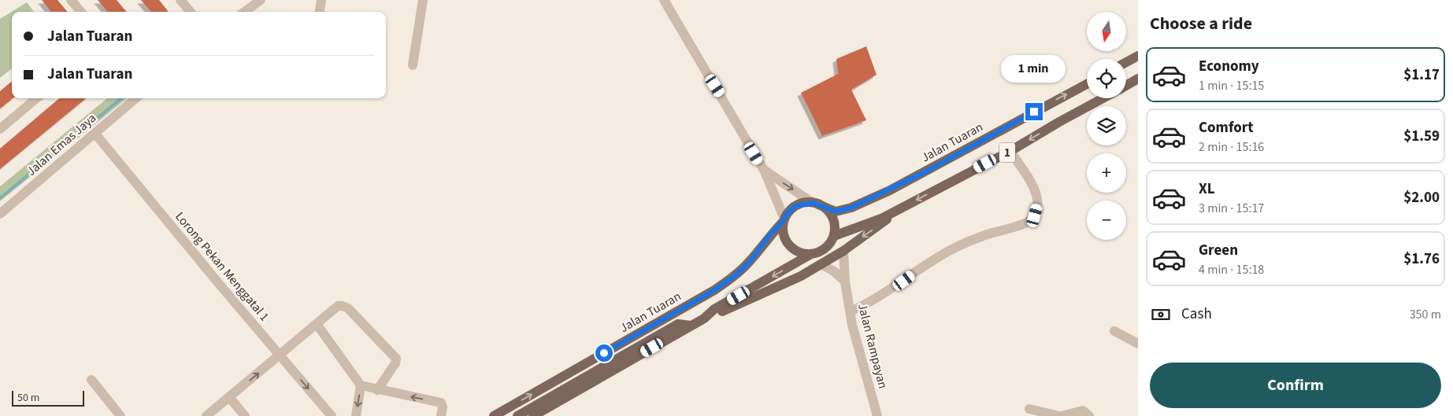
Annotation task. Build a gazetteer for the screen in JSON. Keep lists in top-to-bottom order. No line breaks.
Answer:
{"streets":{"main road":["Jalan Tuaran","1"],"street":["Jalan Emas Jaya","Lorong Pekan Menggatal 1","Jalan Rampayan"]},"crossings":[["Jalan Tuaran","1"],["Jalan Emas Jaya","Lorong Pekan Menggatal 1"]],"scale_bar":"50 m","north":"bottom","page":{"heading":"Choose a ride","map_buttons":["+","−"],"banner":["Jalan Tuaran","Jalan Tuaran"],"list":[{"name":"Economy","note":"1 min · 15:15","value":"$1.17"},{"name":"Comfort","note":"2 min · 15:16","value":"$1.59"},{"name":"XL","note":"3 min · 15:17","value":"$2.00"},{"name":"Green","note":"4 min · 15:18","value":"$1.76"}],"bubble":"1 min","pay":["Cash","350 m"],"buttons":"Confirm","scale":"50 m"}}
